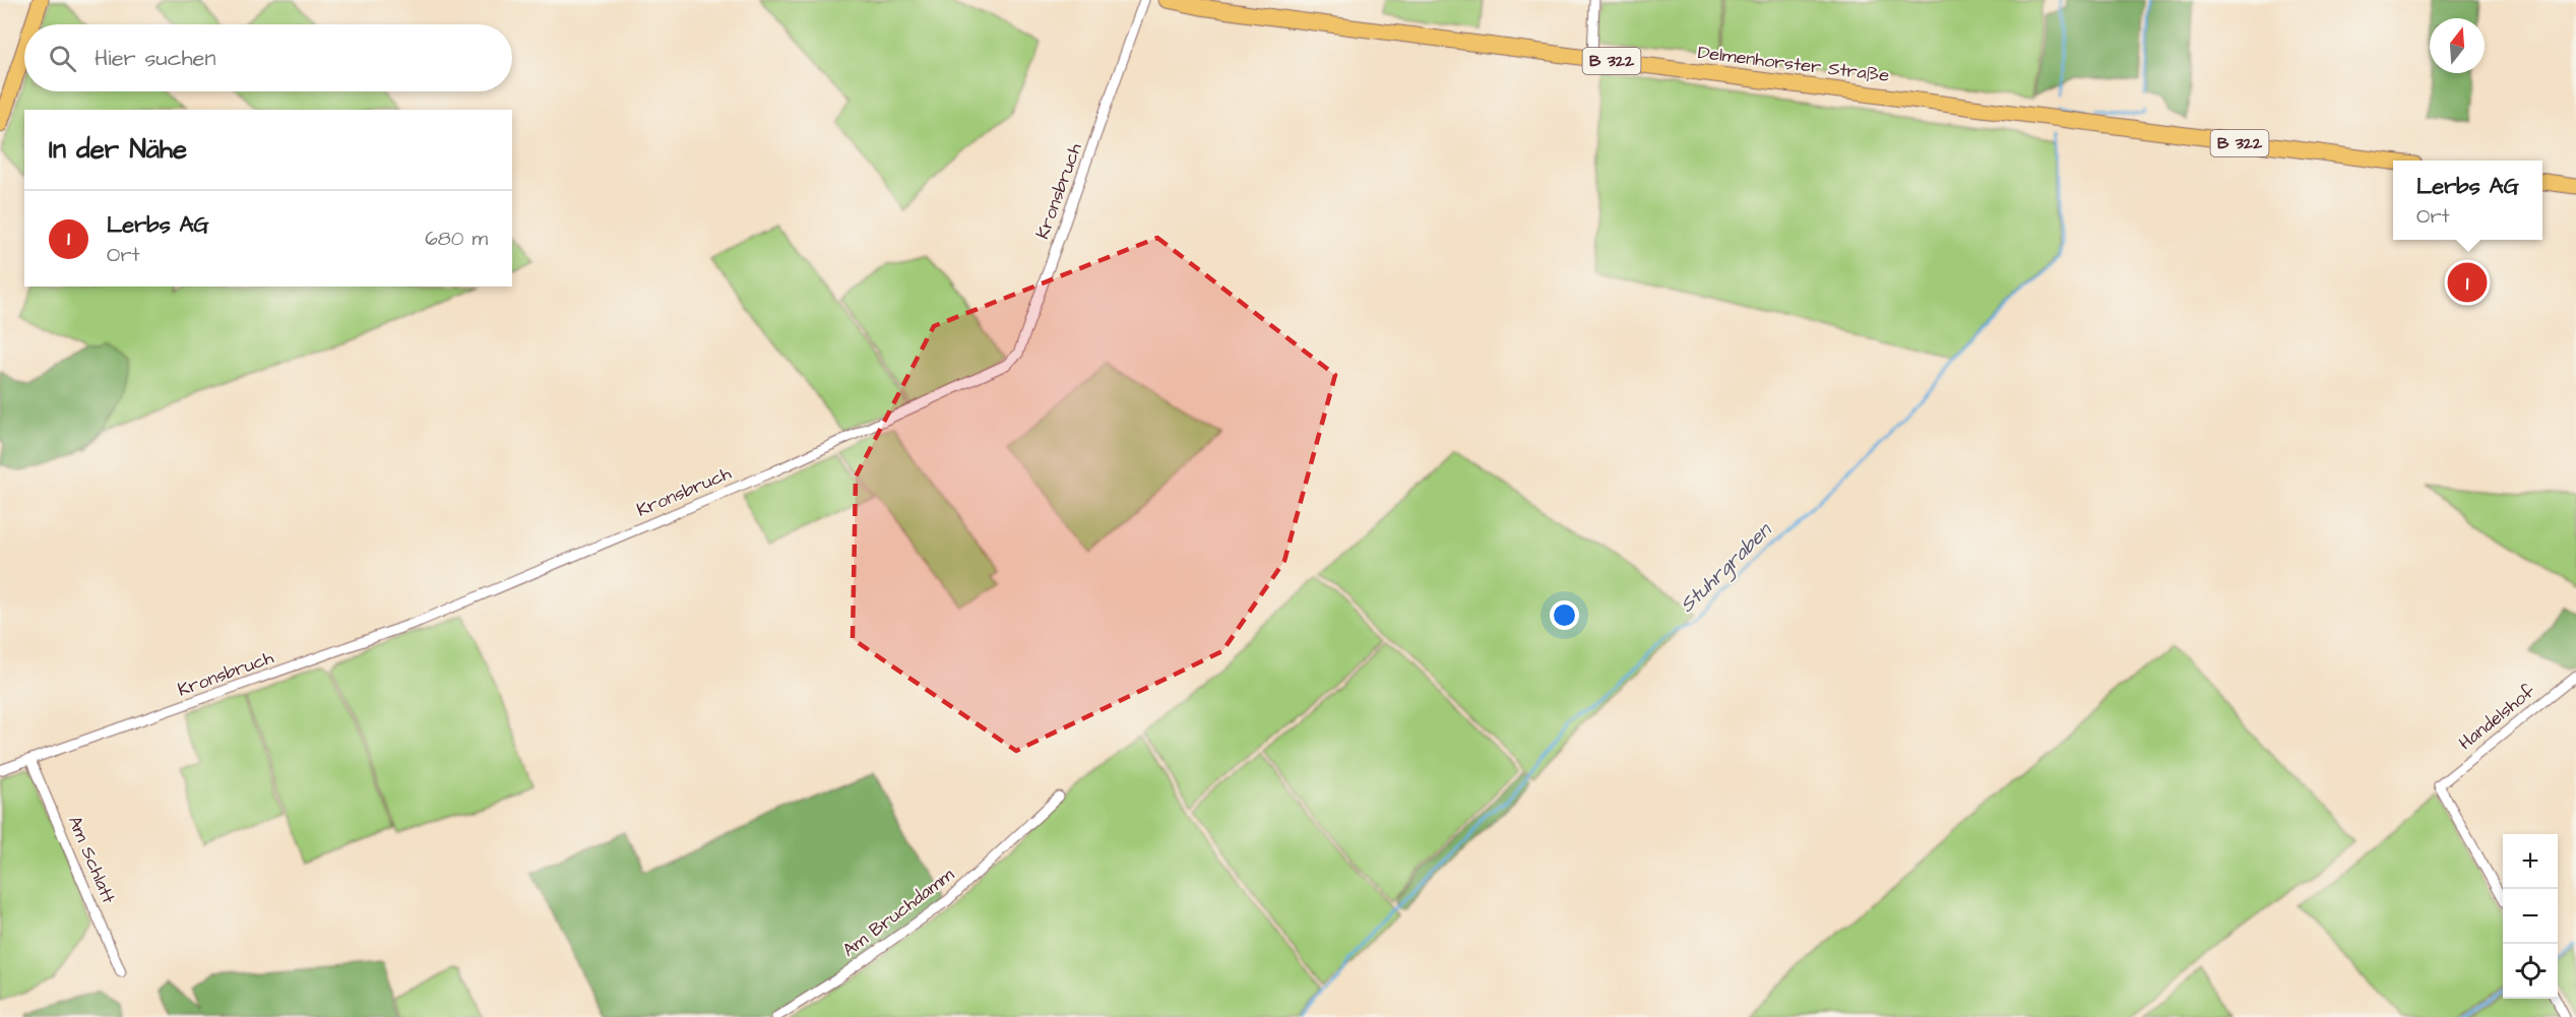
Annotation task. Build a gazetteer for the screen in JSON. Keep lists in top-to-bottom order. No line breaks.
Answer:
{"streets":{"main road":["B 322","Delmenhorster Straße"],"street":["Kronsbruch","Handelshof","Am Schlatt","Am Bruchdamm"]},"crossings":[["Kronsbruch","Am Schlatt"]],"water":["Stuhrgraben"],"north":"top","page":{"search":"Hier suchen","heading":"In der Nähe","popup":["Lerbs AG","Ort"],"list":[{"mark":"1","name":"Lerbs AG","note":"Ort","value":"680 m"}],"pins":"1","map_buttons":["+","−"]}}
